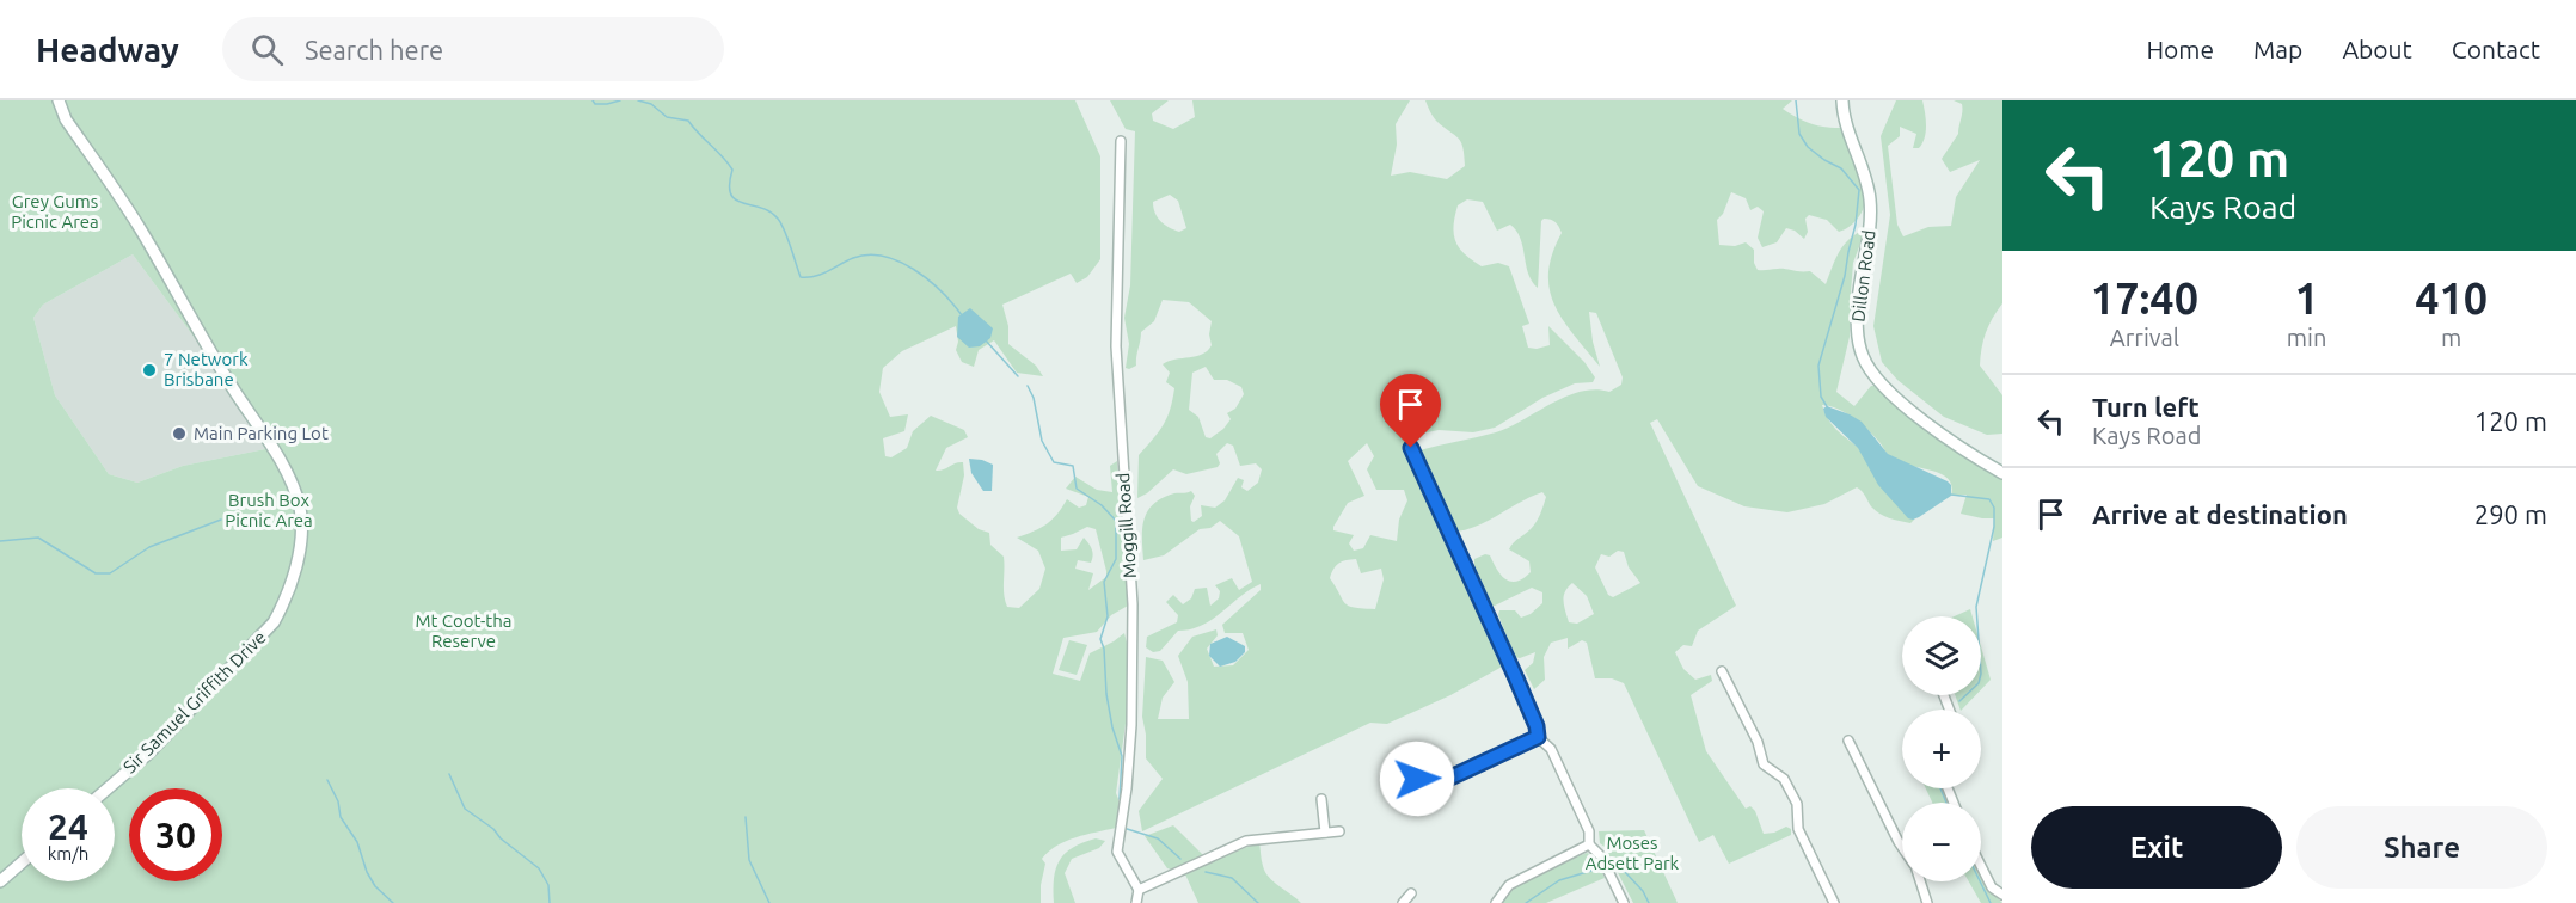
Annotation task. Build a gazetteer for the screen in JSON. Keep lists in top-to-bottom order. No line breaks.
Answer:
{"streets":{"main road":["Dillon Road","Sir Samuel Griffith Drive"],"street":["Moggill Road"]},"parks":["Grey Gums Picnic Area","Brush Box Picnic Area","Mt Coot-tha Reserve","Moses Adsett Park"],"places":["7 Network Brisbane","Main Parking Lot"],"page":{"header":"Headway","search":"Search here","nav":["Home","Map","About","Contact"],"turn":["120 m","Kays Road"],"eta":["17:40","Arrival","1","min","410","m"],"list":[{"name":"Turn left","note":"Kays Road","value":"120 m"},{"name":"Arrive at destination","value":"290 m"}],"map_buttons":["+","−"],"speed":"24 km/h","limit":"30","buttons":["Exit","Share"]}}
